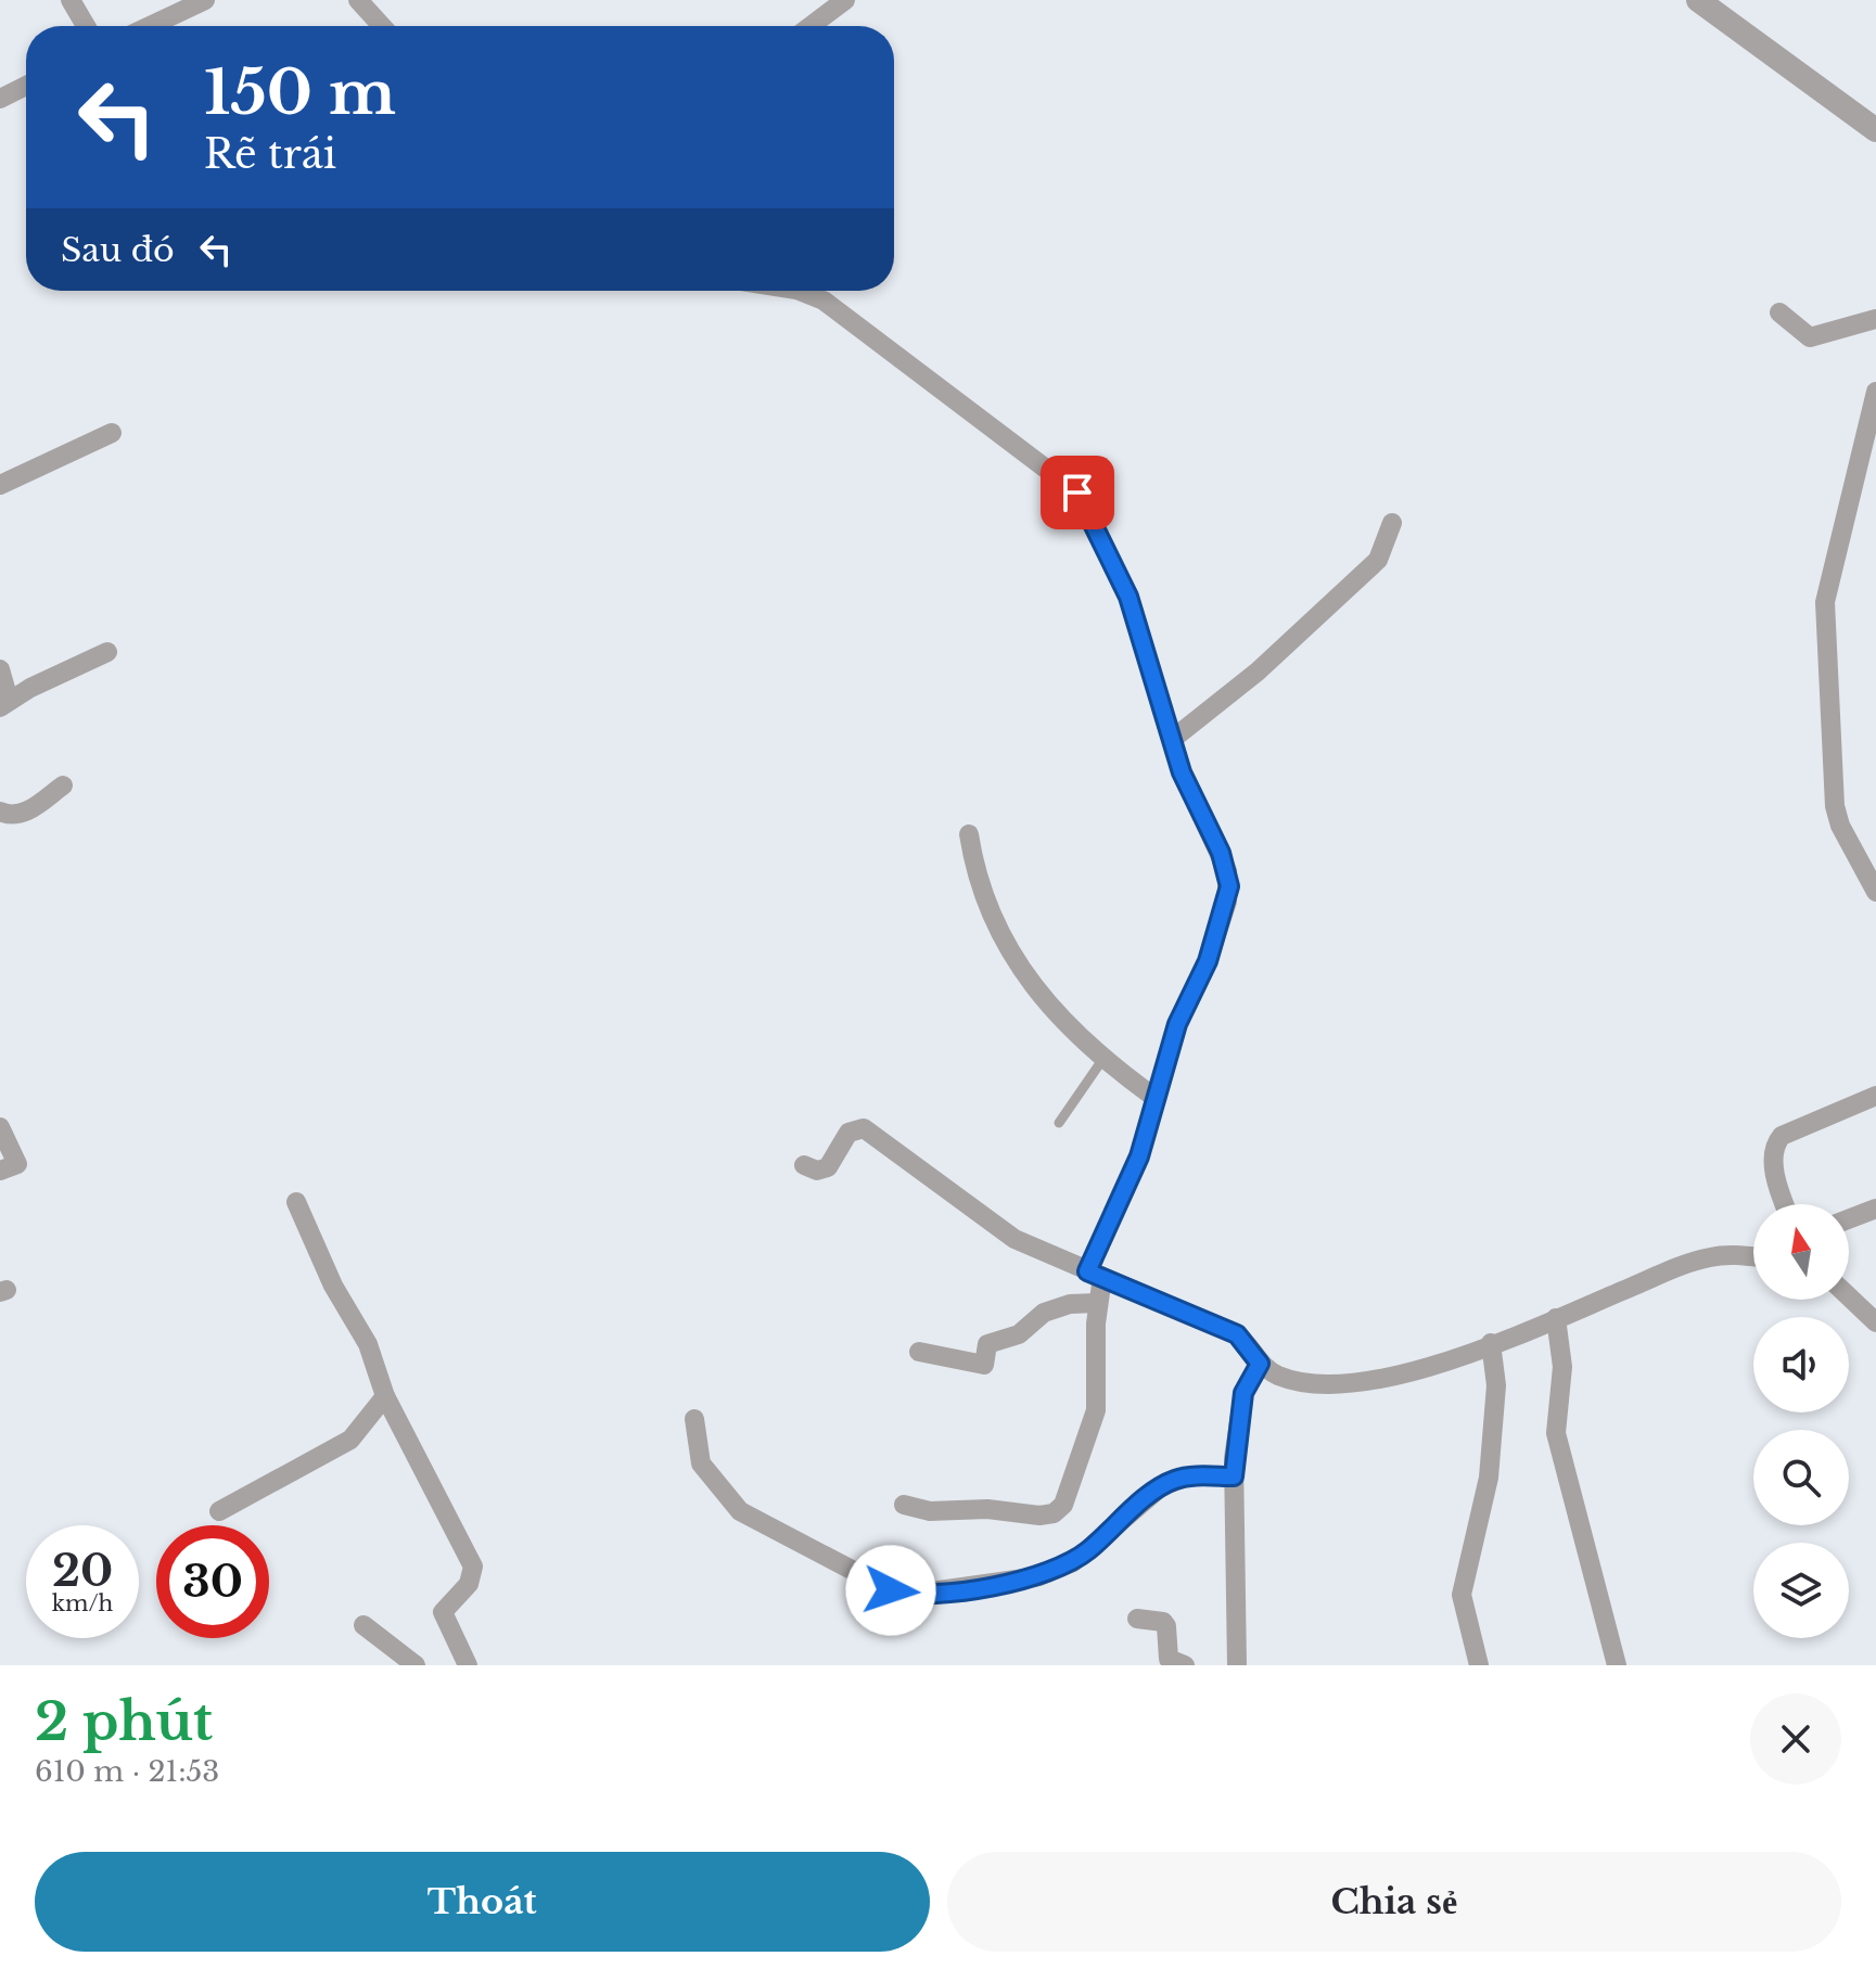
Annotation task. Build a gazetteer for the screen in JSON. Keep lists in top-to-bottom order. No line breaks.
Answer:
{"north":"top","page":{"turn":["150 m","Rẽ trái"],"then":"Sau đó","speed":"20 km/h","limit":"30","heading":["2 phút","610 m · 21:53"],"buttons":["Thoát","Chia sẻ"]}}
